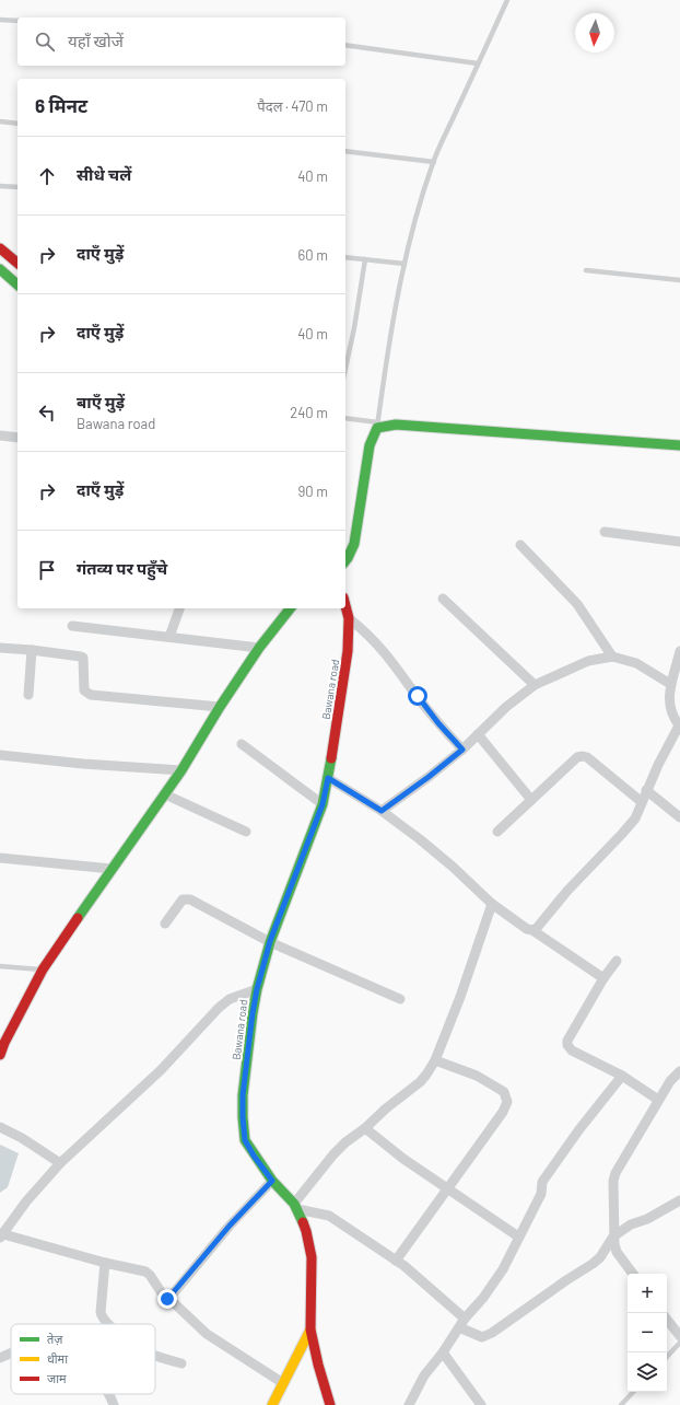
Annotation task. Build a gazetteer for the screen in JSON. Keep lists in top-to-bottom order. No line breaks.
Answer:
{"streets":{"street":["Bawana road"]},"legend":["तेज़","धीमा","जाम"],"north":"bottom","page":{"search":"यहाँ खोजें","heading":["6 मिनट","पैदल · 470 m"],"list":[["सीधे चलें","40 m"],["दाएँ मुड़ें","60 m"],["दाएँ मुड़ें","40 m"],["बाएँ मुड़ें","Bawana road","240 m"],["दाएँ मुड़ें","90 m"],"गंतव्य पर पहुँचे"],"map_buttons":["+","−"]}}
